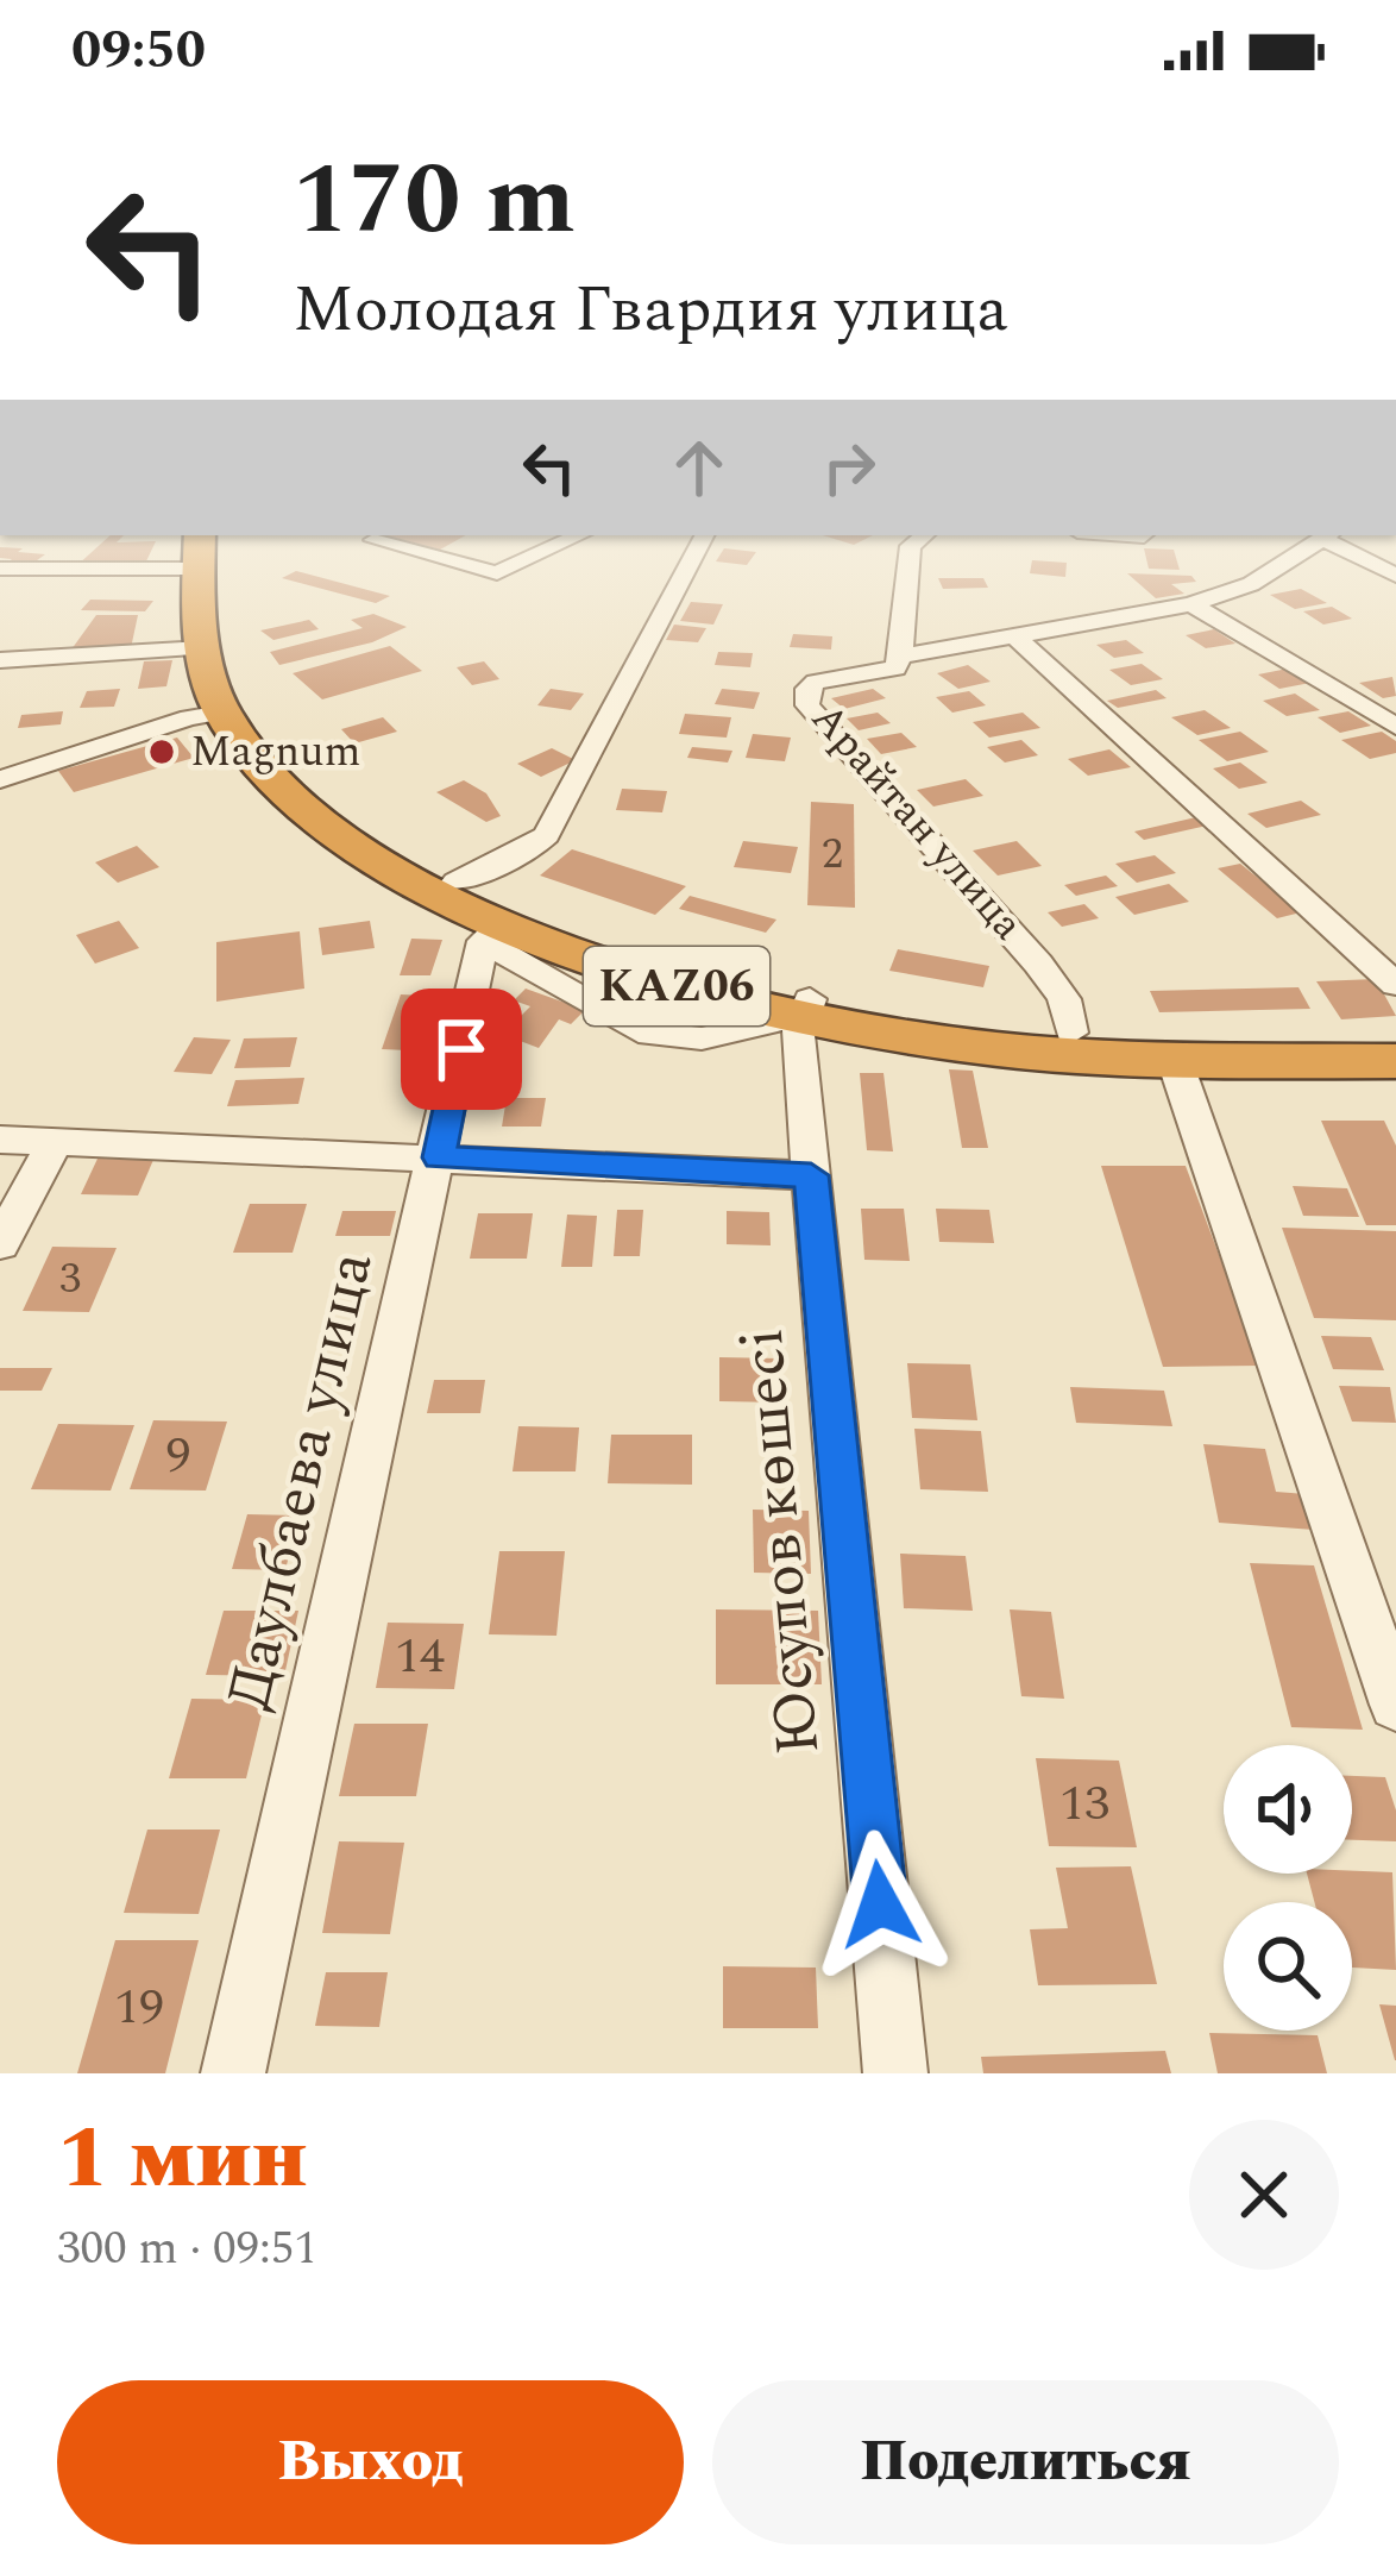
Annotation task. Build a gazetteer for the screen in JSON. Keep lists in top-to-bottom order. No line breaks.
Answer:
{"streets":{"highway":["KАZ06"],"street":["Арайтан улица","Даулбаева улица","Юсупов көшесі"]},"crossings":[["Арайтан улица","KАZ06"],["KАZ06","Даулбаева улица"],["KАZ06","Юсупов көшесі"]],"places":["Magnum"],"house_numbers":["2","3","9","14","13","19"],"page":{"status":"09:50","turn":["170 m","Молодая Гвардия улица"],"heading":["1 мин","300 m · 09:51"],"buttons":["Выход","Поделиться"]}}
